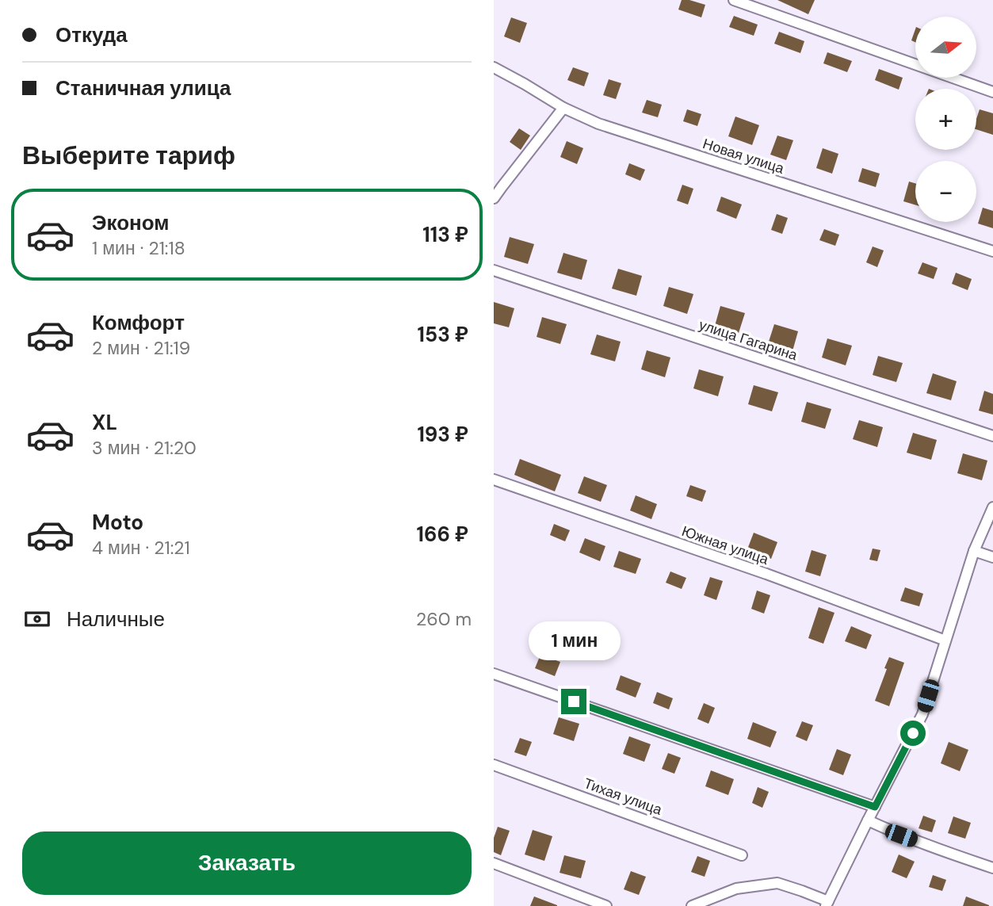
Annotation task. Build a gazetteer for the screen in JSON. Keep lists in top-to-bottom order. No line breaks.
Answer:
{"streets":{"street":["Новая улица","улица Гагарина","Южная улица","Тихая улица"]},"north":"right","page":{"banner":["Откуда","Станичная улица"],"map_buttons":["+","−"],"heading":"Выберите тариф","list":[{"name":"Эконом","note":"1 мин · 21:18","value":"113 ₽"},{"name":"Комфорт","note":"2 мин · 21:19","value":"153 ₽"},{"name":"XL","note":"3 мин · 21:20","value":"193 ₽"},{"name":"Moto","note":"4 мин · 21:21","value":"166 ₽"}],"pay":["Наличные","260 m"],"bubble":"1 мин","buttons":"Заказать"}}
